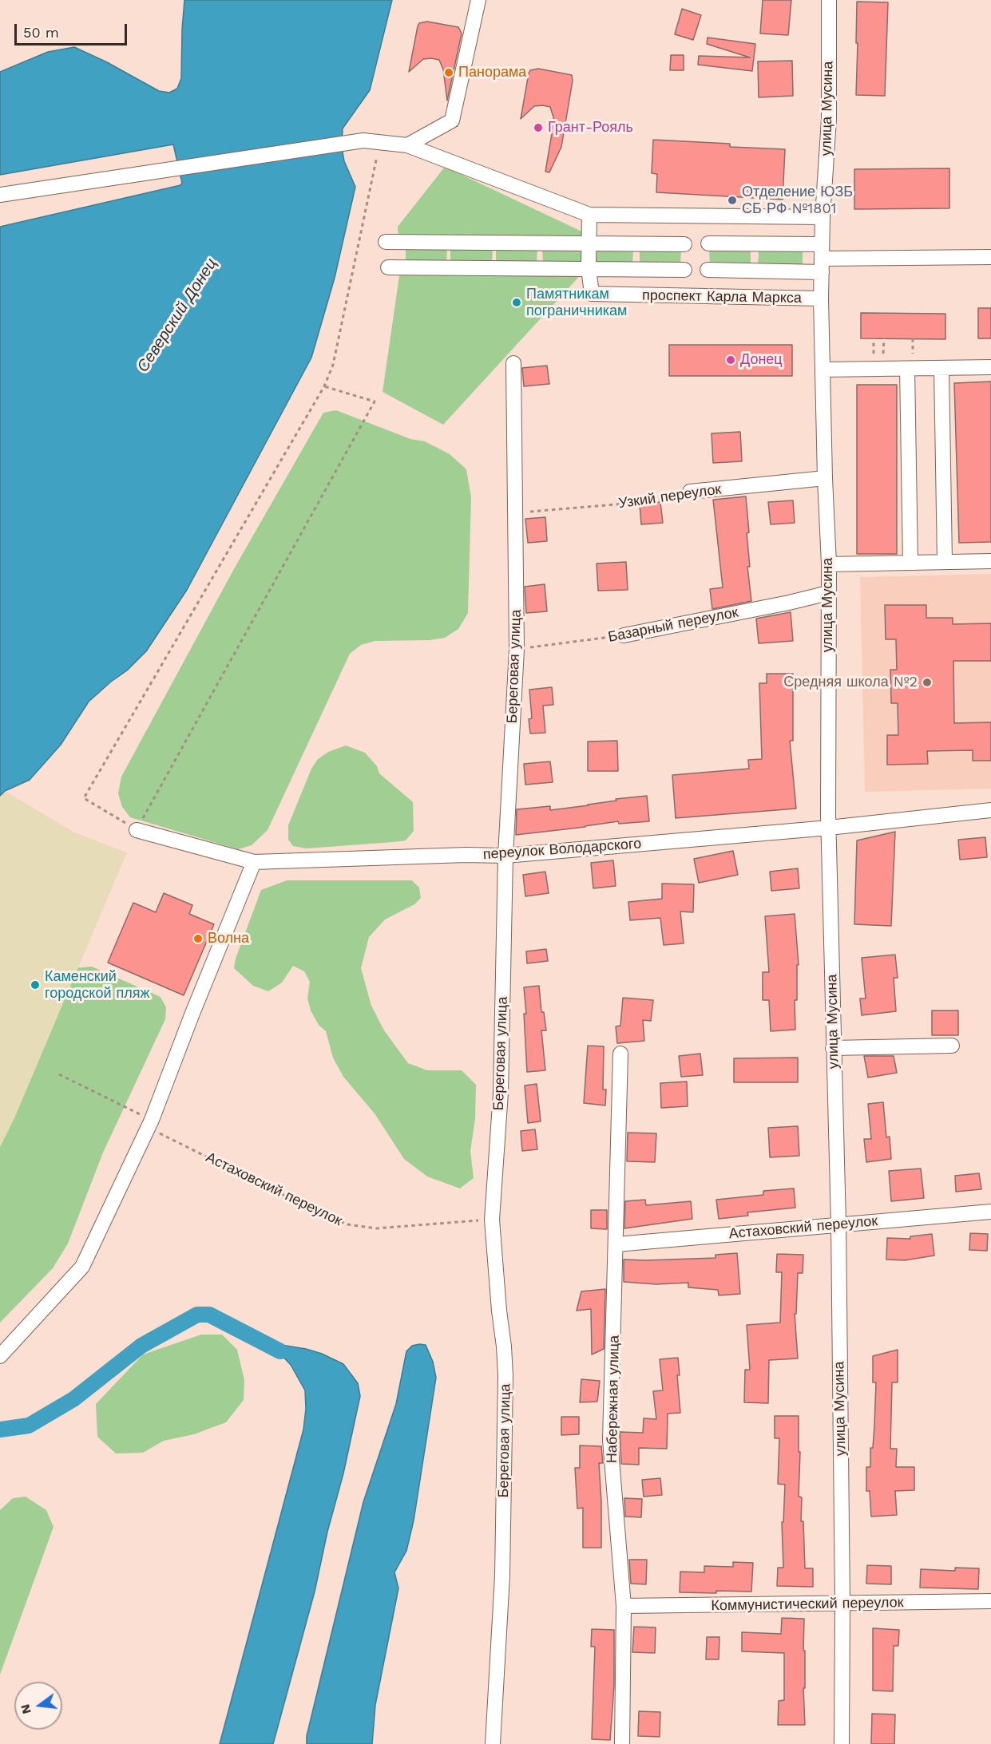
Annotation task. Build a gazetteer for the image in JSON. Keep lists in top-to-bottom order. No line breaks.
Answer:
{"streets":{"street":["улица Мусина","проспект Карла Маркса","Узкий переулок","Базарный переулок","Береговая улица","переулок Володарского","Астаховский переулок","Набережная улица","Коммунистический переулок"]},"crossings":[["улица Мусина","проспект Карла Маркса"],["улица Мусина","Узкий переулок"],["улица Мусина","Базарный переулок"],["улица Мусина","переулок Володарского"],["улица Мусина","Астаховский переулок"],["улица Мусина","Коммунистический переулок"],["Узкий переулок","Береговая улица"],["Базарный переулок","Береговая улица"],["Береговая улица","переулок Володарского"],["Береговая улица","Астаховский переулок"],["Астаховский переулок","Набережная улица"],["Набережная улица","Коммунистический переулок"]],"water":["Северский Донец"],"places":["Панорама","Грант-Рояль","Отделение ЮЗБ СБ РФ №1801","Памятникам пограничникам","Донец","Средняя школа №2","Волна","Каменский городской пляж"],"scale_bar":"50 m","north":"left"}
